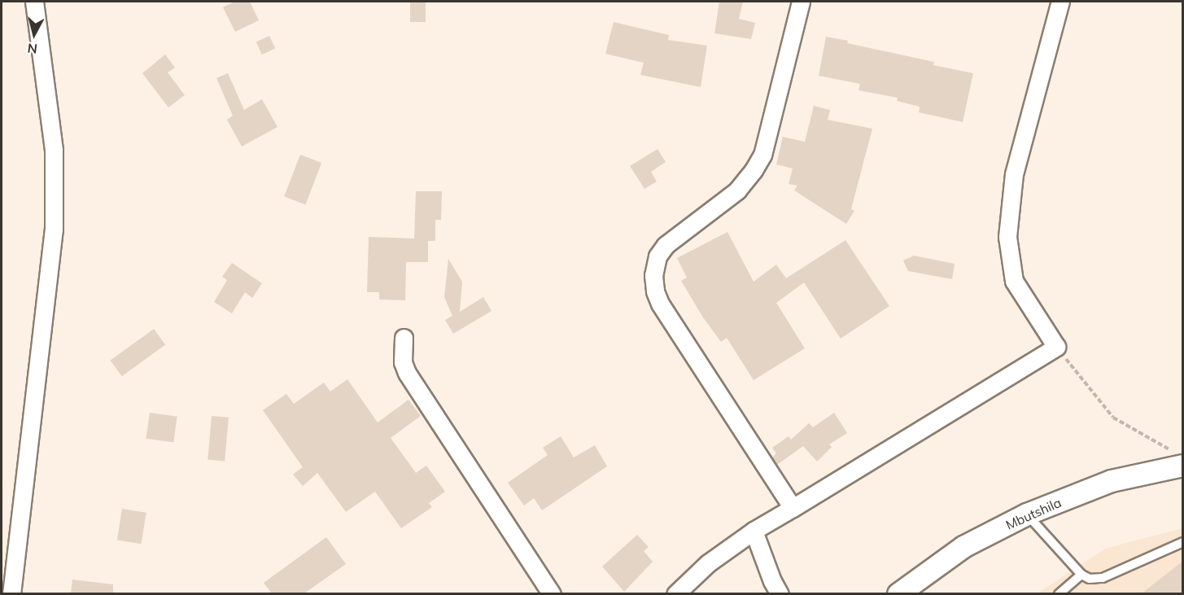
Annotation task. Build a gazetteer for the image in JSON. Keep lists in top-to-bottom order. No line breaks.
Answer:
{"streets":{"street":["Mbutshila"]},"north":"bottom"}
